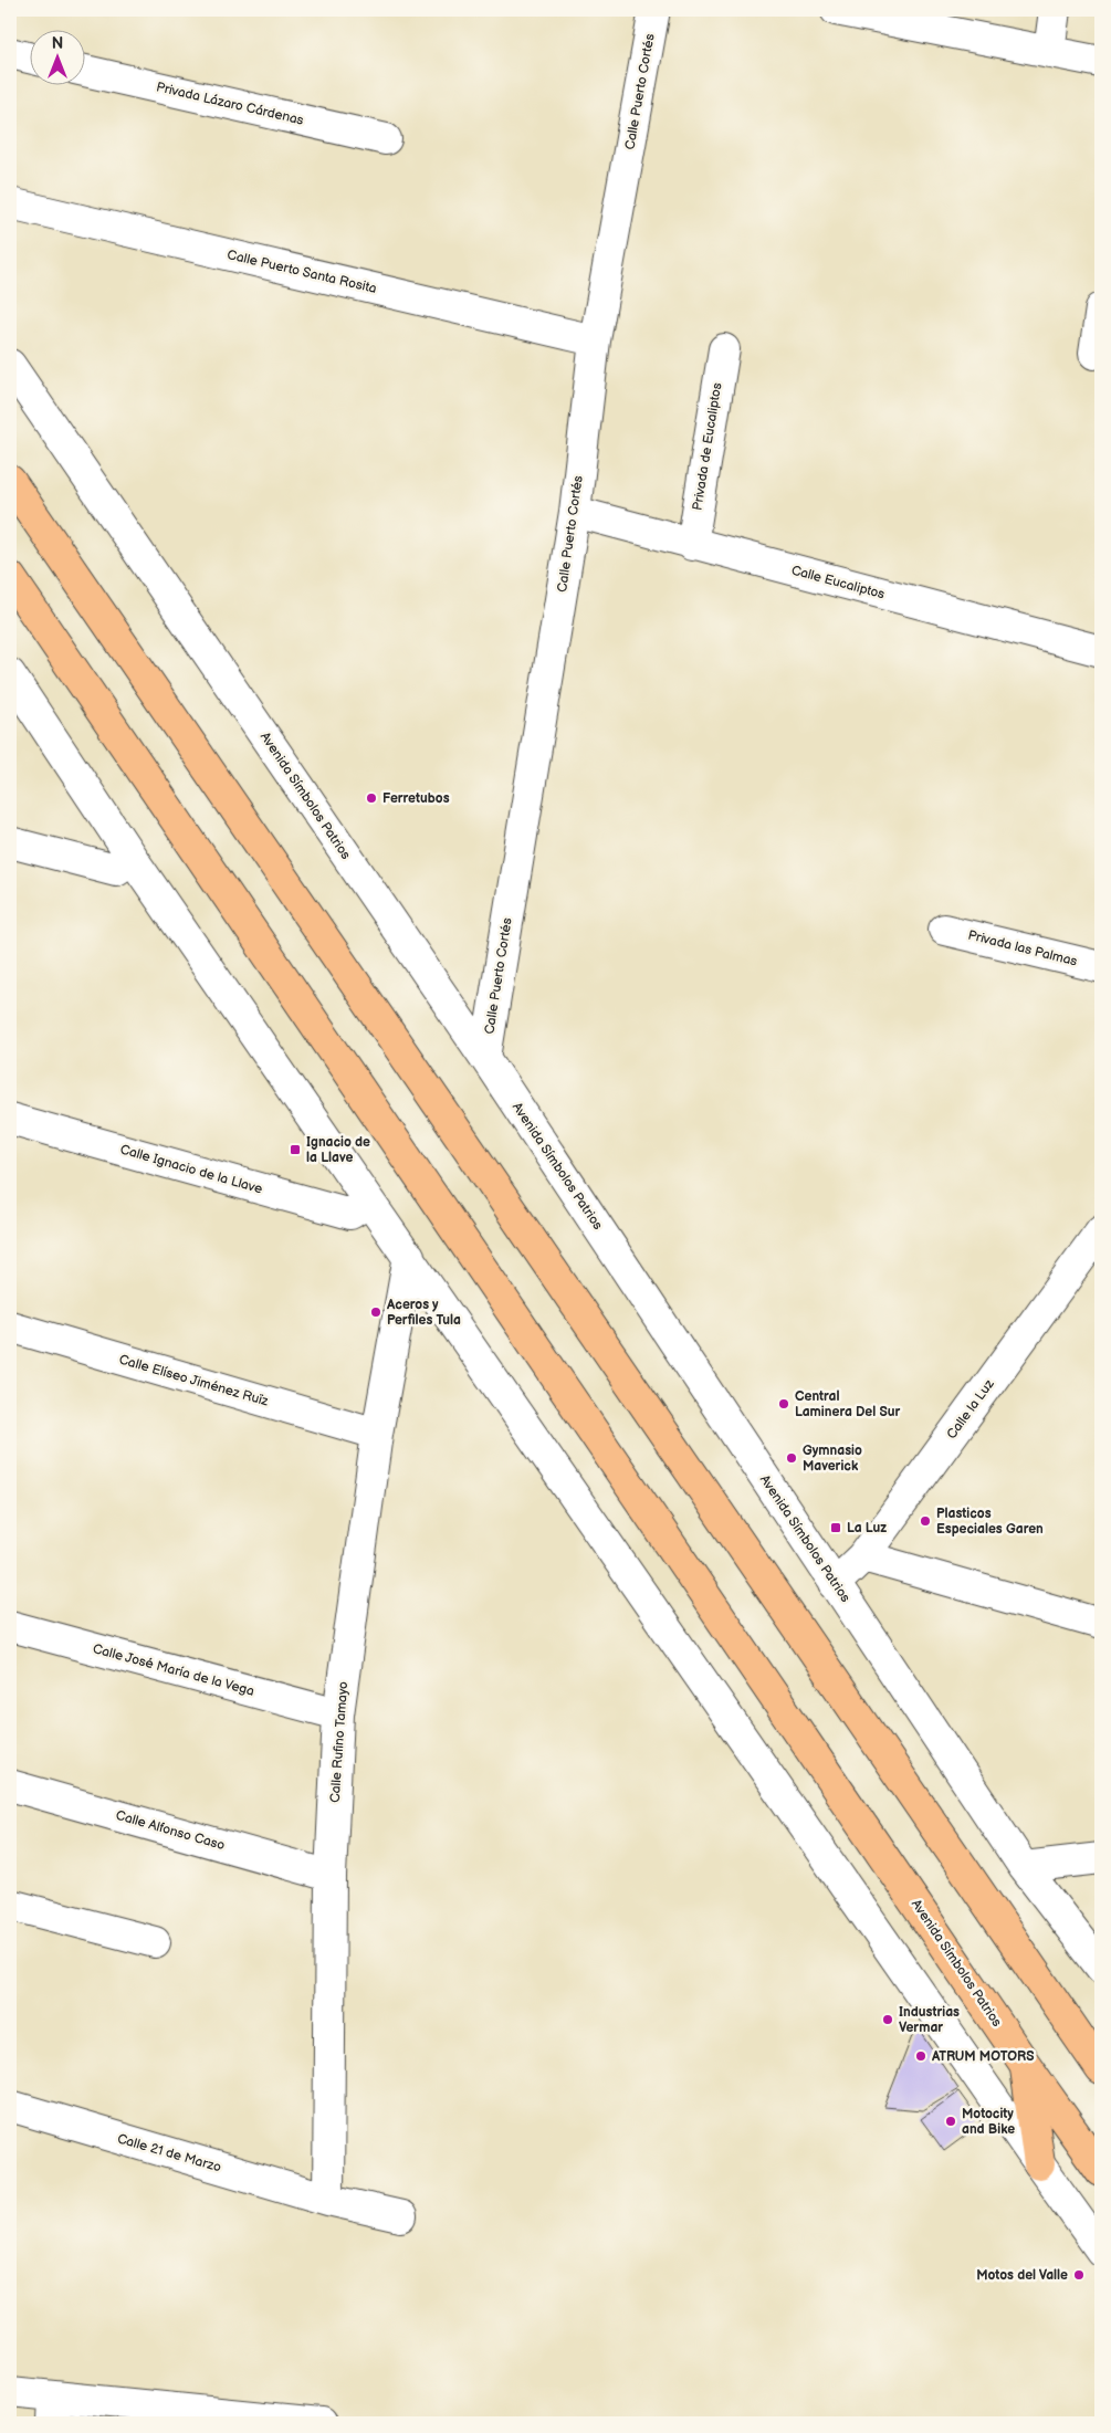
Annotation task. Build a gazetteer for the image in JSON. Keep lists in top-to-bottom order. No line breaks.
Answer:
{"streets":{"main road":["Avenida Símbolos Patrios"],"street":["Calle Puerto Cortés","Privada Lázaro Cárdenas","Calle Puerto Santa Rosita","Privada de Eucaliptos","Calle Eucaliptos","Privada las Palmas","Calle Ignacio de la Llave","Calle Elíseo Jiménez Ruïz","Calle la Luz","Calle José María de la Vega","Calle Rufino Tamayo","Calle Alfonso Caso","Calle 21 de Marzo"]},"crossings":[["Calle Puerto Cortés","Calle Puerto Santa Rosita"],["Calle Puerto Cortés","Calle Eucaliptos"],["Calle Puerto Cortés","Avenida Símbolos Patrios"],["Privada de Eucaliptos","Calle Eucaliptos"],["Avenida Símbolos Patrios","Calle la Luz"],["Calle Elíseo Jiménez Ruïz","Calle Rufino Tamayo"],["Calle José María de la Vega","Calle Rufino Tamayo"],["Calle Rufino Tamayo","Calle Alfonso Caso"],["Calle Rufino Tamayo","Calle 21 de Marzo"]],"places":{"other":["Ferretubos","Aceros y Perfiles Tula","Central Laminera Del Sur","Gymnasio Maverick","Plasticos Especiales Garen","Industrias Vermar","ATRUM MOTORS","Motocity and Bike","Motos del Valle"],"transit":["Ignacio de la Llave","La Luz"]},"north":"top"}
